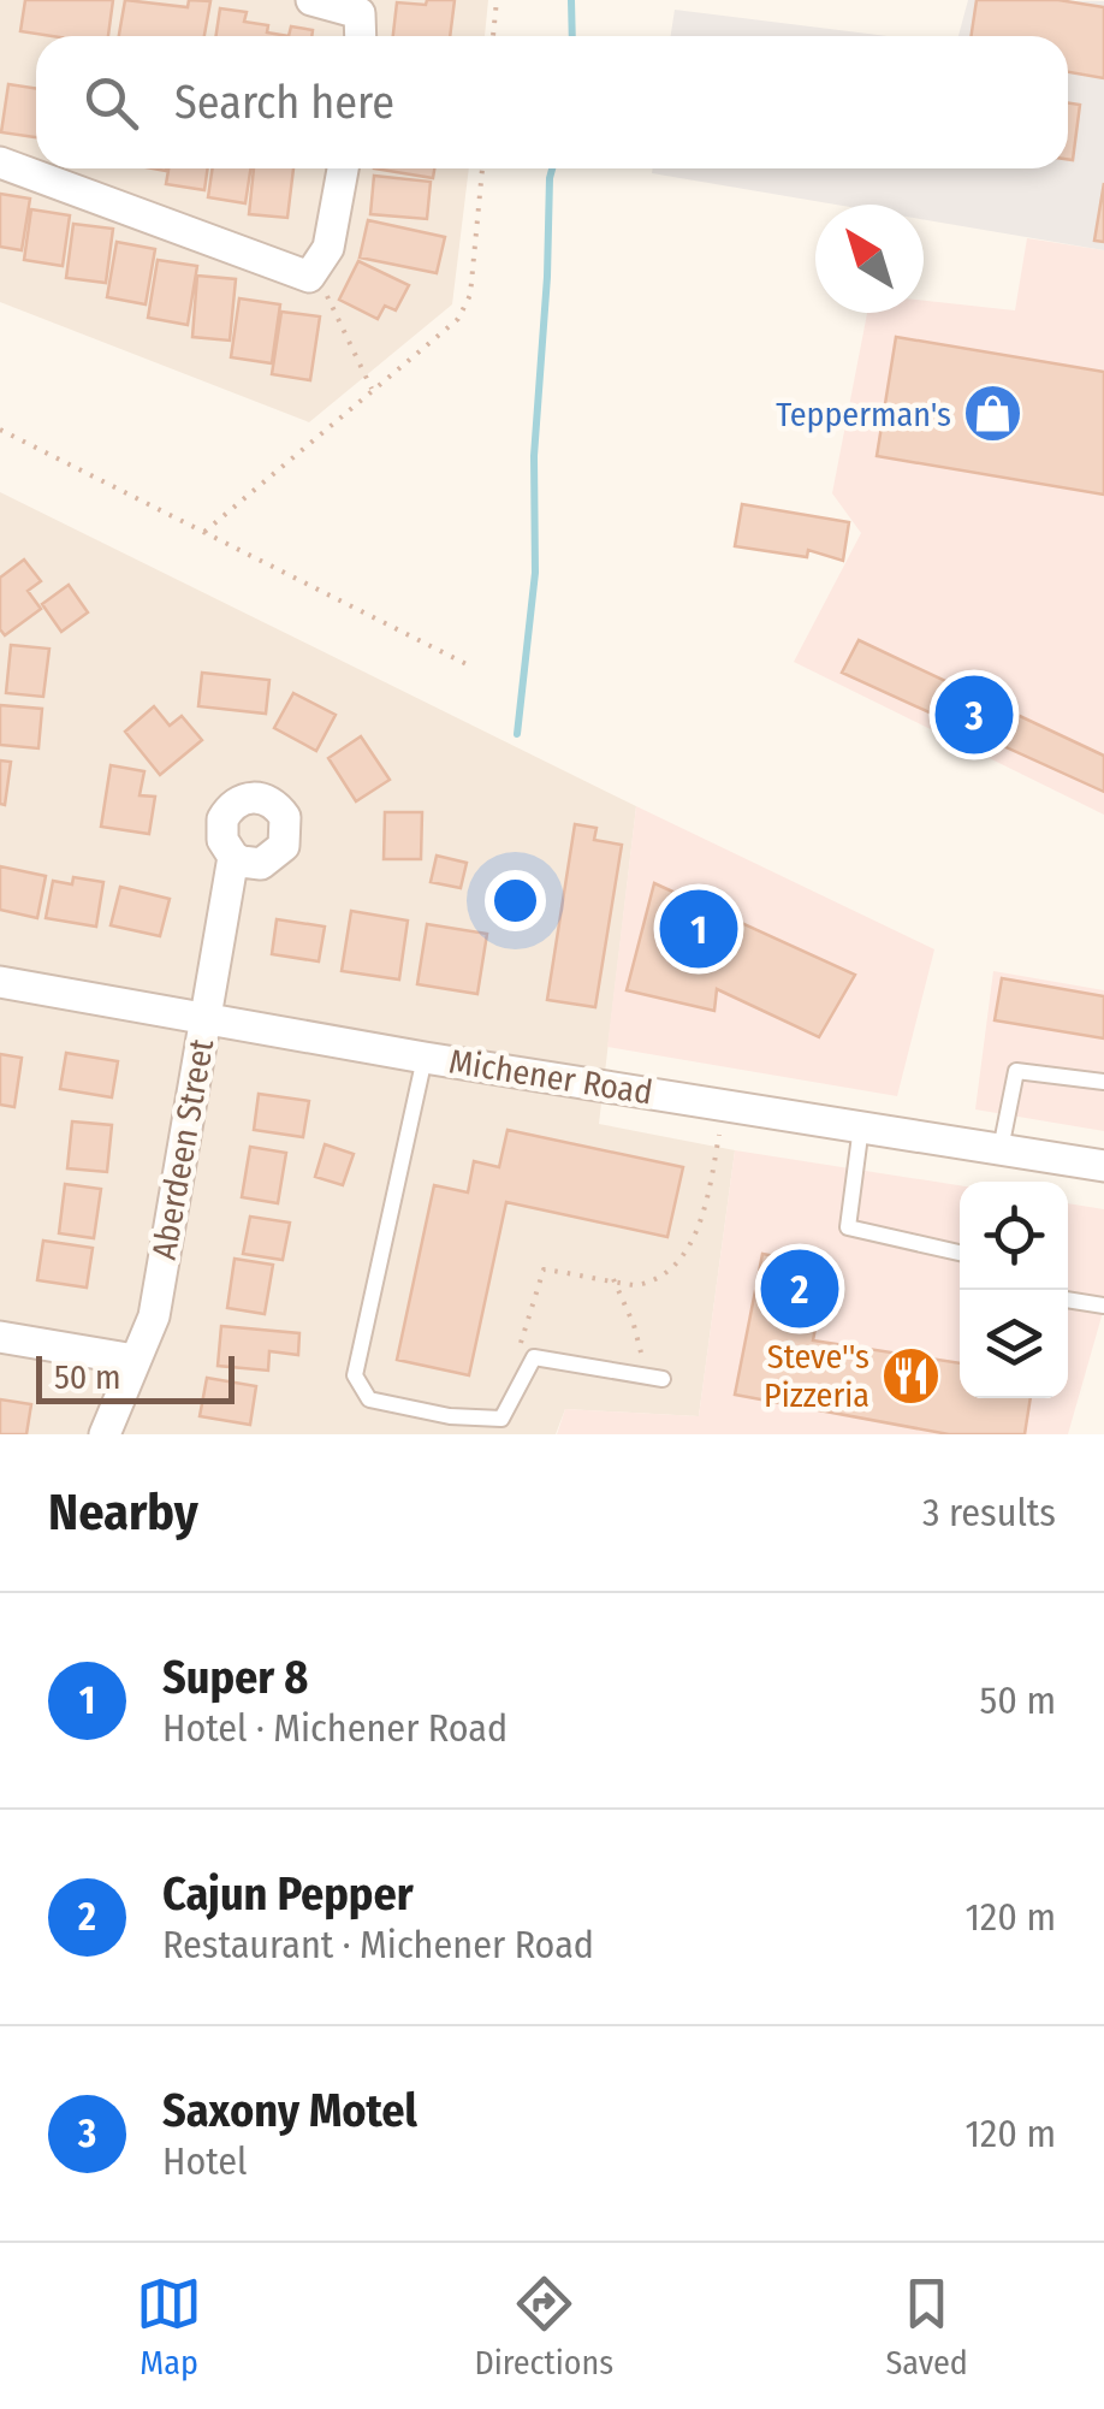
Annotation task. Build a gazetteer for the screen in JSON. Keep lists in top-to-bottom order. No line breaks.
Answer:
{"streets":{"street":["Michener Road","Aberdeen Street"]},"crossings":[["Michener Road","Aberdeen Street"]],"places":{"shop":["Tepperman's"],"restaurant":["Steve''s Pizzeria"]},"scale_bar":"50 m","north":"top left","page":{"search":"Search here","pins":["3","1","2"],"scale":"50 m","heading":["Nearby","3 results"],"list":[{"mark":"1","name":"Super 8","note":"Hotel · Michener Road","value":"50 m"},{"mark":"2","name":"Cajun Pepper","note":"Restaurant · Michener Road","value":"120 m"},{"mark":"3","name":"Saxony Motel","note":"Hotel","value":"120 m"}],"nav":["Map","Directions","Saved"]}}
